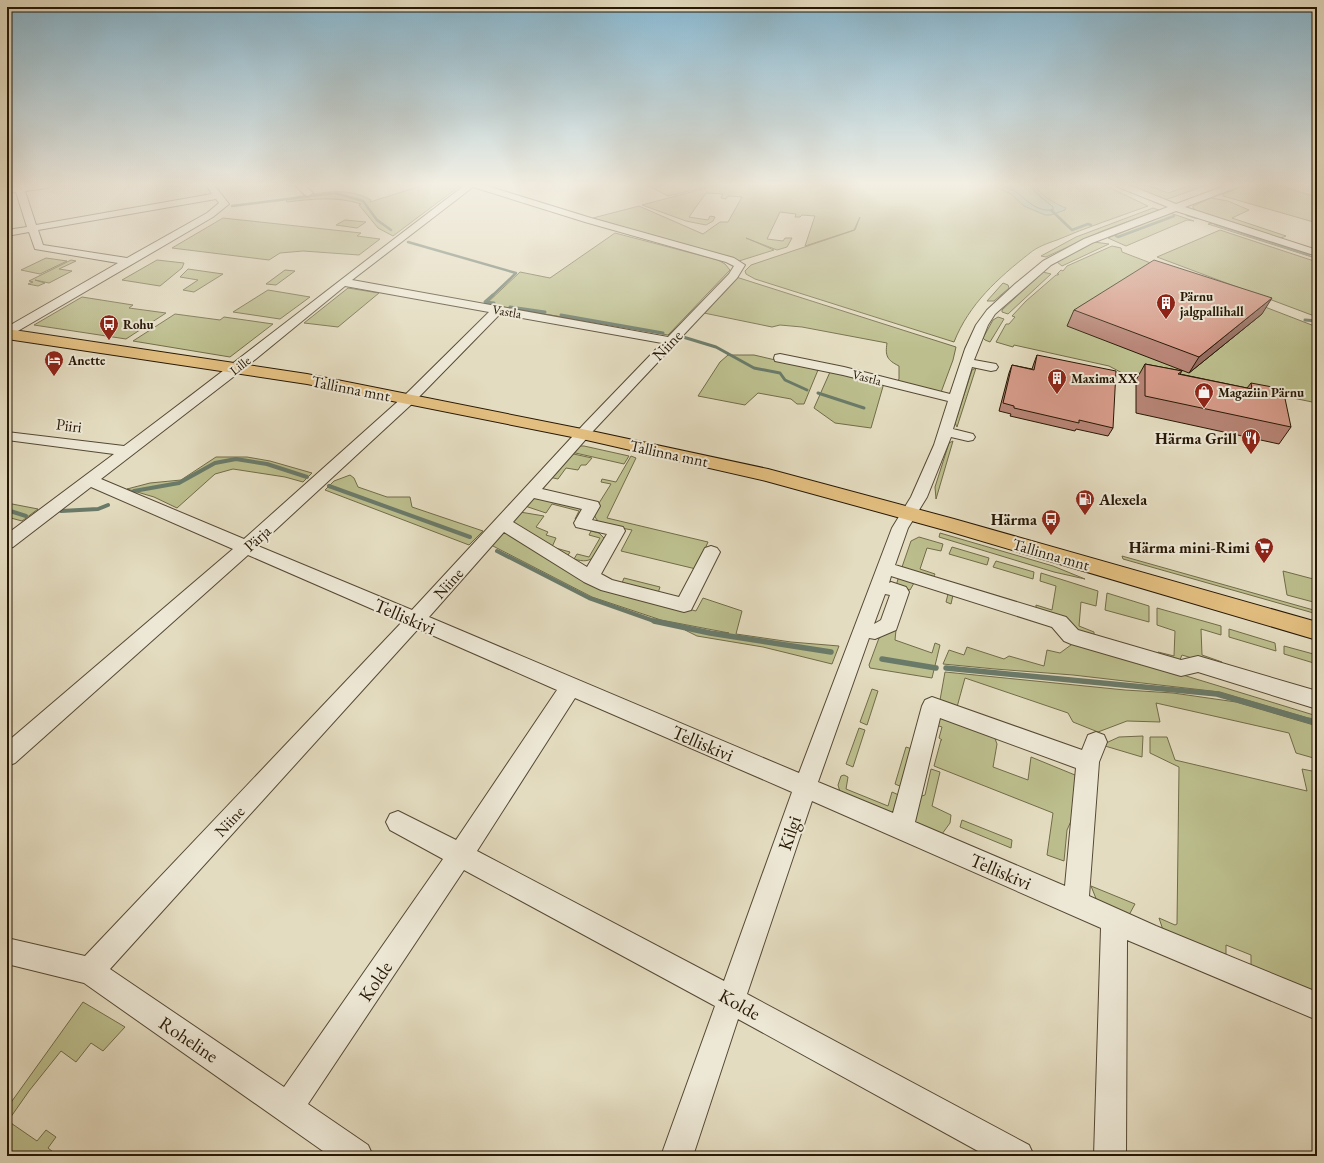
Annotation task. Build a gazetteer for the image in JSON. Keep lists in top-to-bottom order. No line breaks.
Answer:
{"streets":{"main road":["Tallinna mnt"],"street":["Vastla","Niine","Lille","Piiri","Pärja","Telliskivi","Kilgi","Kolde","Roheline"]},"crossings":[["Vastla","Niine"],["Vastla","Lille"],["Vastla","Pärja"],["Niine","Tallinna mnt"],["Niine","Telliskivi"],["Niine","Roheline"],["Lille","Tallinna mnt"],["Lille","Piiri"],["Lille","Telliskivi"],["Tallinna mnt","Pärja"],["Tallinna mnt","Kilgi"],["Pärja","Telliskivi"],["Telliskivi","Kilgi"],["Telliskivi","Kolde"],["Kilgi","Kolde"],["Kolde","Roheline"]],"places":{"building":["Pärnu jalgpallihall","Maxima XX"],"bus stop":["Rohu","Härma"],"hotel":["Anette"],"shop":["Magaziin Pärnu"],"restaurant":["Härma Grill"],"fuel station":["Alexela"],"supermarket":["Härma mini-Rimi"]}}
